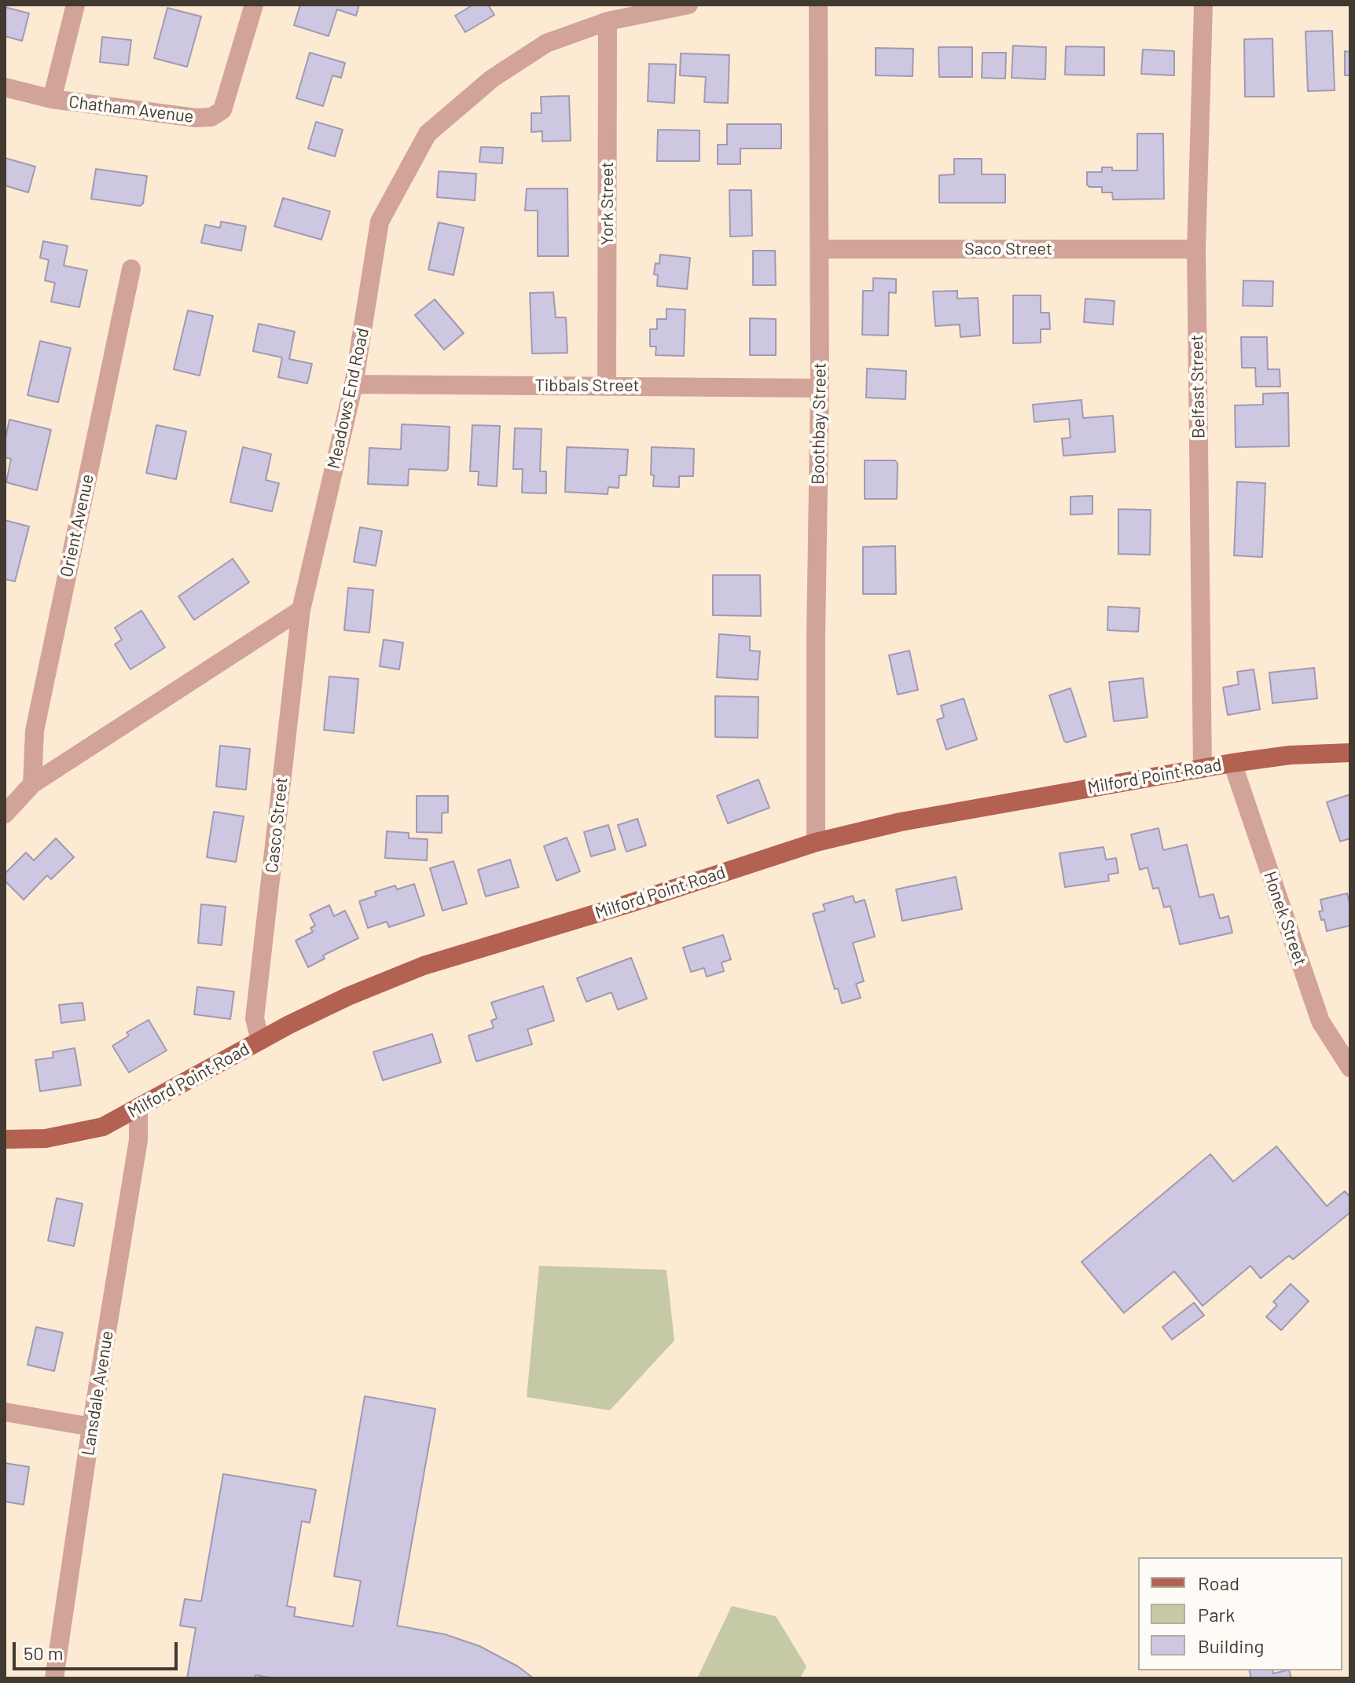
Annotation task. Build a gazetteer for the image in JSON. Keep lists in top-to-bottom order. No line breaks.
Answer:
{"streets":{"main road":["Milford Point Road"],"street":["Chatham Avenue","York Street","Saco Street","Tibbals Street","Belfast Street","Meadows End Road","Boothbay Street","Orient Avenue","Casco Street","Honek Street","Lansdale Avenue"]},"crossings":[["York Street","Tibbals Street"],["York Street","Meadows End Road"],["Saco Street","Belfast Street"],["Saco Street","Boothbay Street"],["Tibbals Street","Meadows End Road"],["Tibbals Street","Boothbay Street"],["Belfast Street","Milford Point Road"],["Meadows End Road","Casco Street"],["Boothbay Street","Milford Point Road"],["Milford Point Road","Casco Street"],["Milford Point Road","Honek Street"],["Milford Point Road","Lansdale Avenue"]],"legend":["Road","Park","Building"],"scale_bar":"50 m"}
